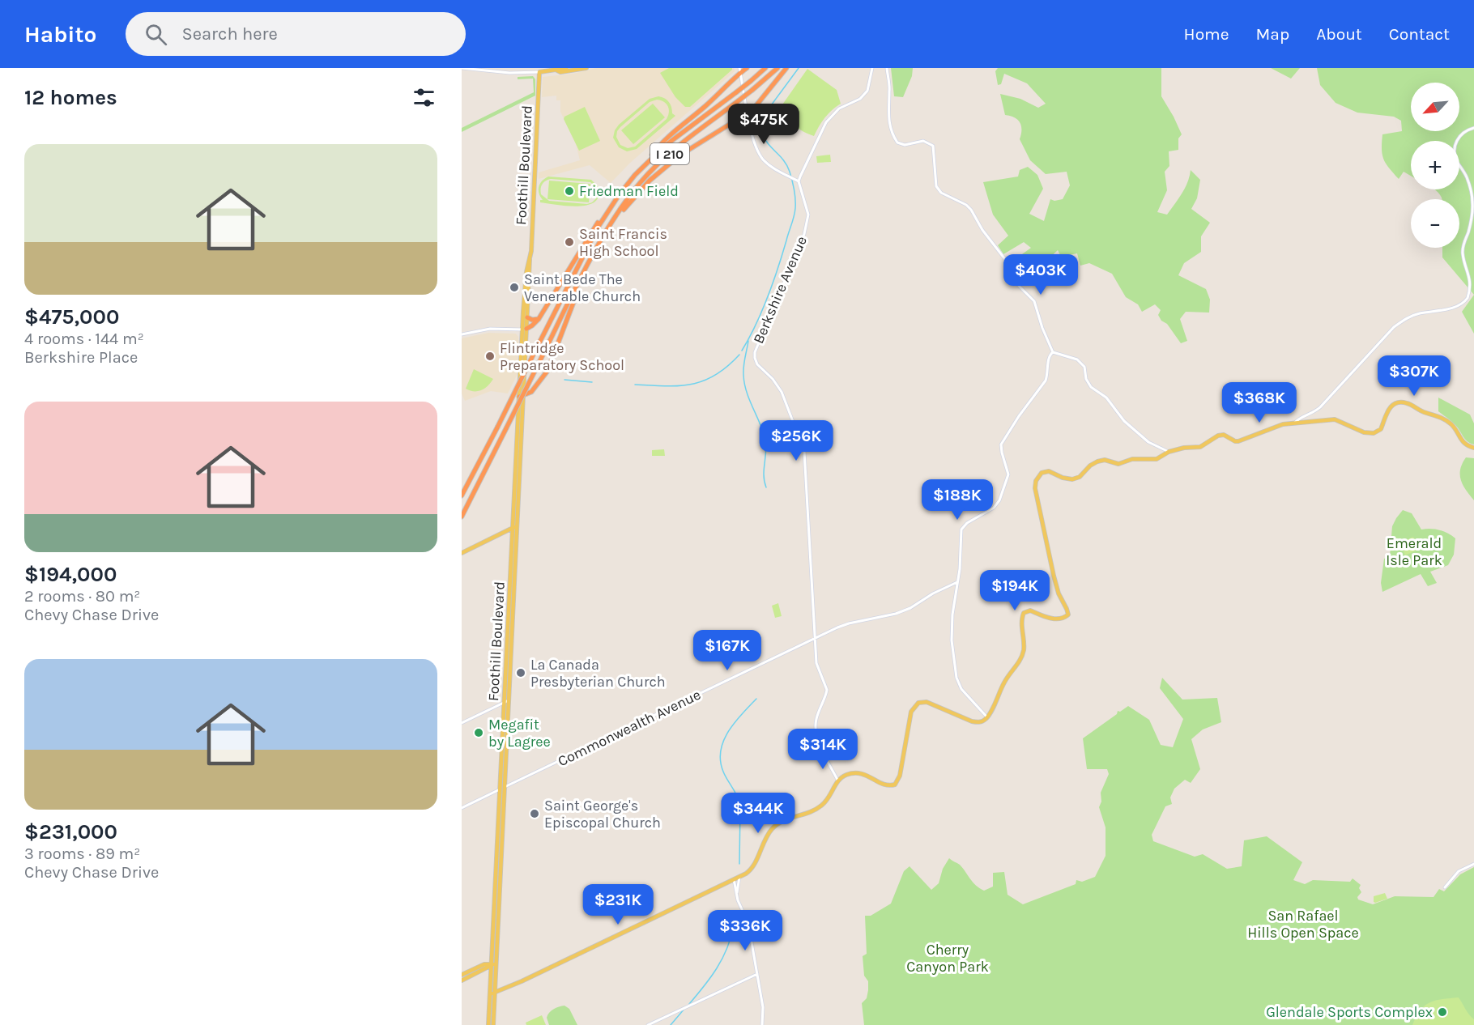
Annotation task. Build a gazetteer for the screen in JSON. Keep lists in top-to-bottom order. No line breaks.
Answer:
{"streets":{"highway":["I 210"],"main road":["Foothill Boulevard"],"street":["Berkshire Avenue","Commonwealth Avenue"]},"crossings":[["Foothill Boulevard","Commonwealth Avenue"],["Berkshire Avenue","Commonwealth Avenue"]],"parks":["Emerald Isle Park","San Rafael Hills Open Space","Cherry Canyon Park"],"places":["Friedman Field","Saint Francis High School","Saint Bede The Venerable Church","Flintridge Preparatory School","La Canada Presbyterian Church","Megafit by Lagree","Saint George's Episcopal Church","Glendale Sports Complex"],"north":"bottom left","page":{"header":"Habito","search":"Search here","nav":["Home","Map","About","Contact"],"heading":"12 homes","map_buttons":["+","−"],"price":["$475K","$403K","$307K","$368K","$256K","$188K","$194K","$167K","$314K","$344K","$231K","$336K"],"list":[{"name":"$475,000","note":"4 rooms · 144 m² · Berkshire Place"},{"name":"$194,000","note":"2 rooms · 80 m² · Chevy Chase Drive"},{"name":"$231,000","note":"3 rooms · 89 m² · Chevy Chase Drive"}]}}
